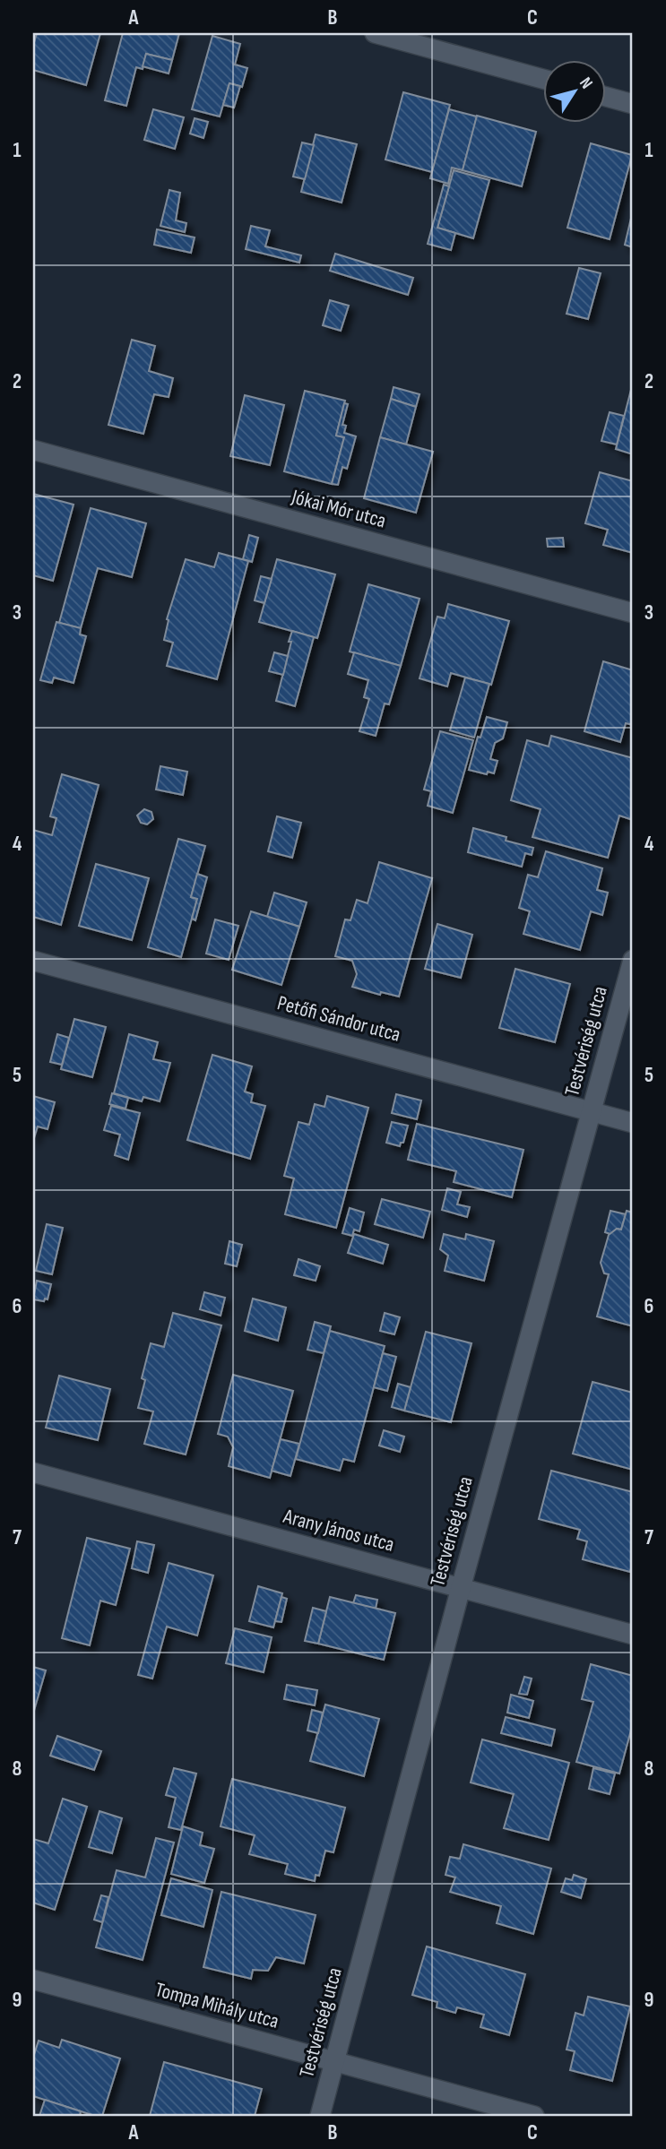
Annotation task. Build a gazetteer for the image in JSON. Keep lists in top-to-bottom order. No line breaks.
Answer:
{"streets":{"street":["Jókai Mór utca","Petőfi Sándor utca","Testvériség utca","Arany János utca","Tompa Mihály utca"]},"crossings":[["Petőfi Sándor utca","Testvériség utca"],["Testvériség utca","Arany János utca"],["Testvériség utca","Tompa Mihály utca"]],"north":"top right","grid":{"columns":["A","B","C"],"rows":["1","2","3","4","5","6","7","8","9"]}}
